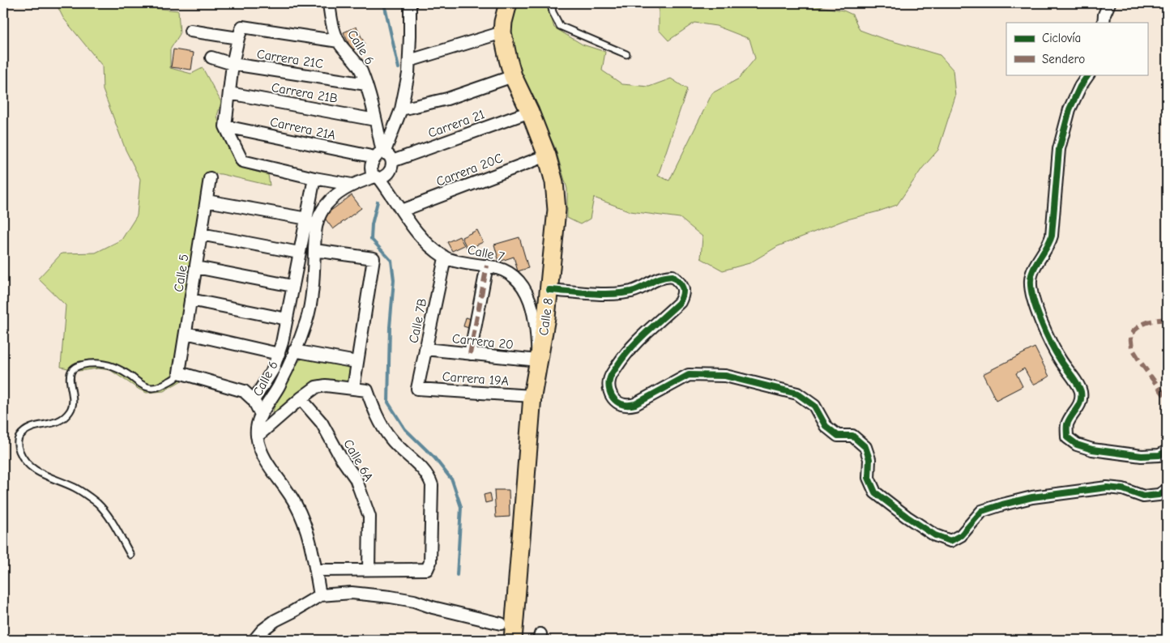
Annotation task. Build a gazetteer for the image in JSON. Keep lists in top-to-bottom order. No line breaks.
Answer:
{"streets":{"main road":["Calle 8"],"street":["Calle 6","Carrera 21C","Carrera 21B","Carrera 21","Carrera 21A","Carrera 20C","Calle 7","Calle 5","Calle 7B","Carrera 20","Carrera 19A","Calle 6A"]},"crossings":[["Calle 6","Carrera 21C"],["Calle 6","Carrera 21B"],["Calle 6","Carrera 21"],["Calle 6","Carrera 21A"],["Calle 6","Calle 7"],["Carrera 21","Carrera 21A"],["Carrera 21","Calle 7"],["Carrera 21","Calle 8"],["Carrera 21A","Calle 7"],["Carrera 20C","Calle 7"],["Carrera 20C","Calle 8"],["Calle 7","Calle 8"],["Calle 7","Calle 7B"],["Calle 7","Carrera 20"],["Calle 8","Carrera 20"],["Calle 8","Carrera 19A"],["Calle 7B","Carrera 20"],["Calle 7B","Carrera 19A"]],"legend":["Ciclovía","Sendero"]}
